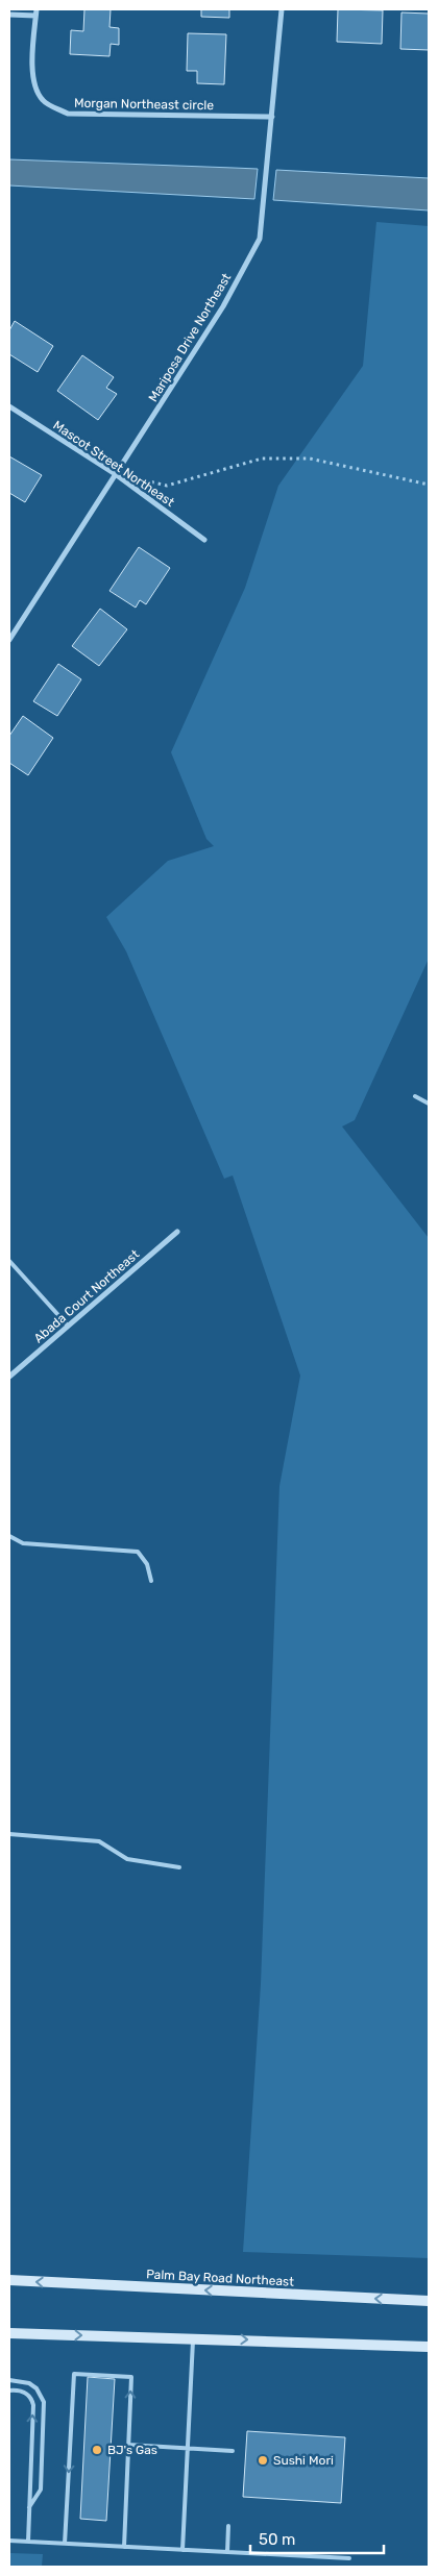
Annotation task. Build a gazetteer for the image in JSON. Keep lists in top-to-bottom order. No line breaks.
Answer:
{"streets":{"main road":["Palm Bay Road Northeast"],"street":["Morgan Northeast circle","Mariposa Drive Northeast","Mascot Street Northeast","Abada Court Northeast"]},"crossings":[["Morgan Northeast circle","Mariposa Drive Northeast"],["Mariposa Drive Northeast","Mascot Street Northeast"]],"places":["BJ's Gas","Sushi Mori"],"scale_bar":"50 m"}
